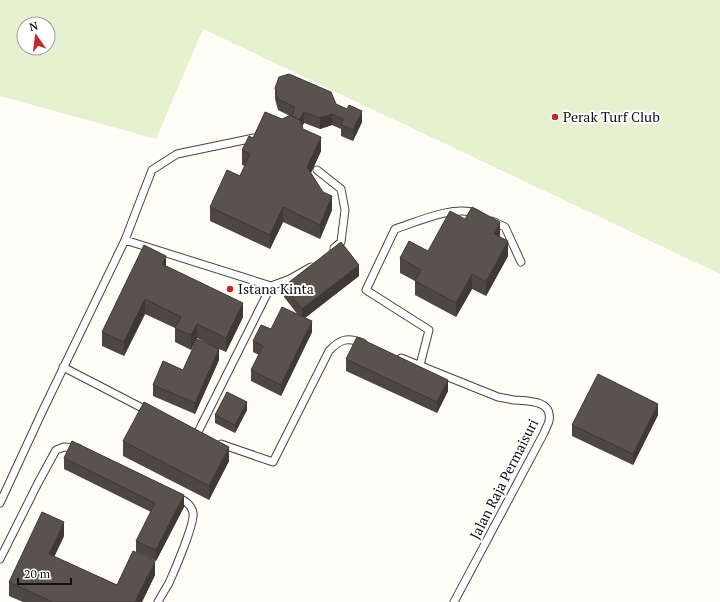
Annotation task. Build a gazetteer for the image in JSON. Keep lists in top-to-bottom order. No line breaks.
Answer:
{"streets":{"lane":["Jalan Raja Permaisuri"]},"places":["Perak Turf Club","Istana Kinta"],"scale_bar":"20 m","north":"top"}
